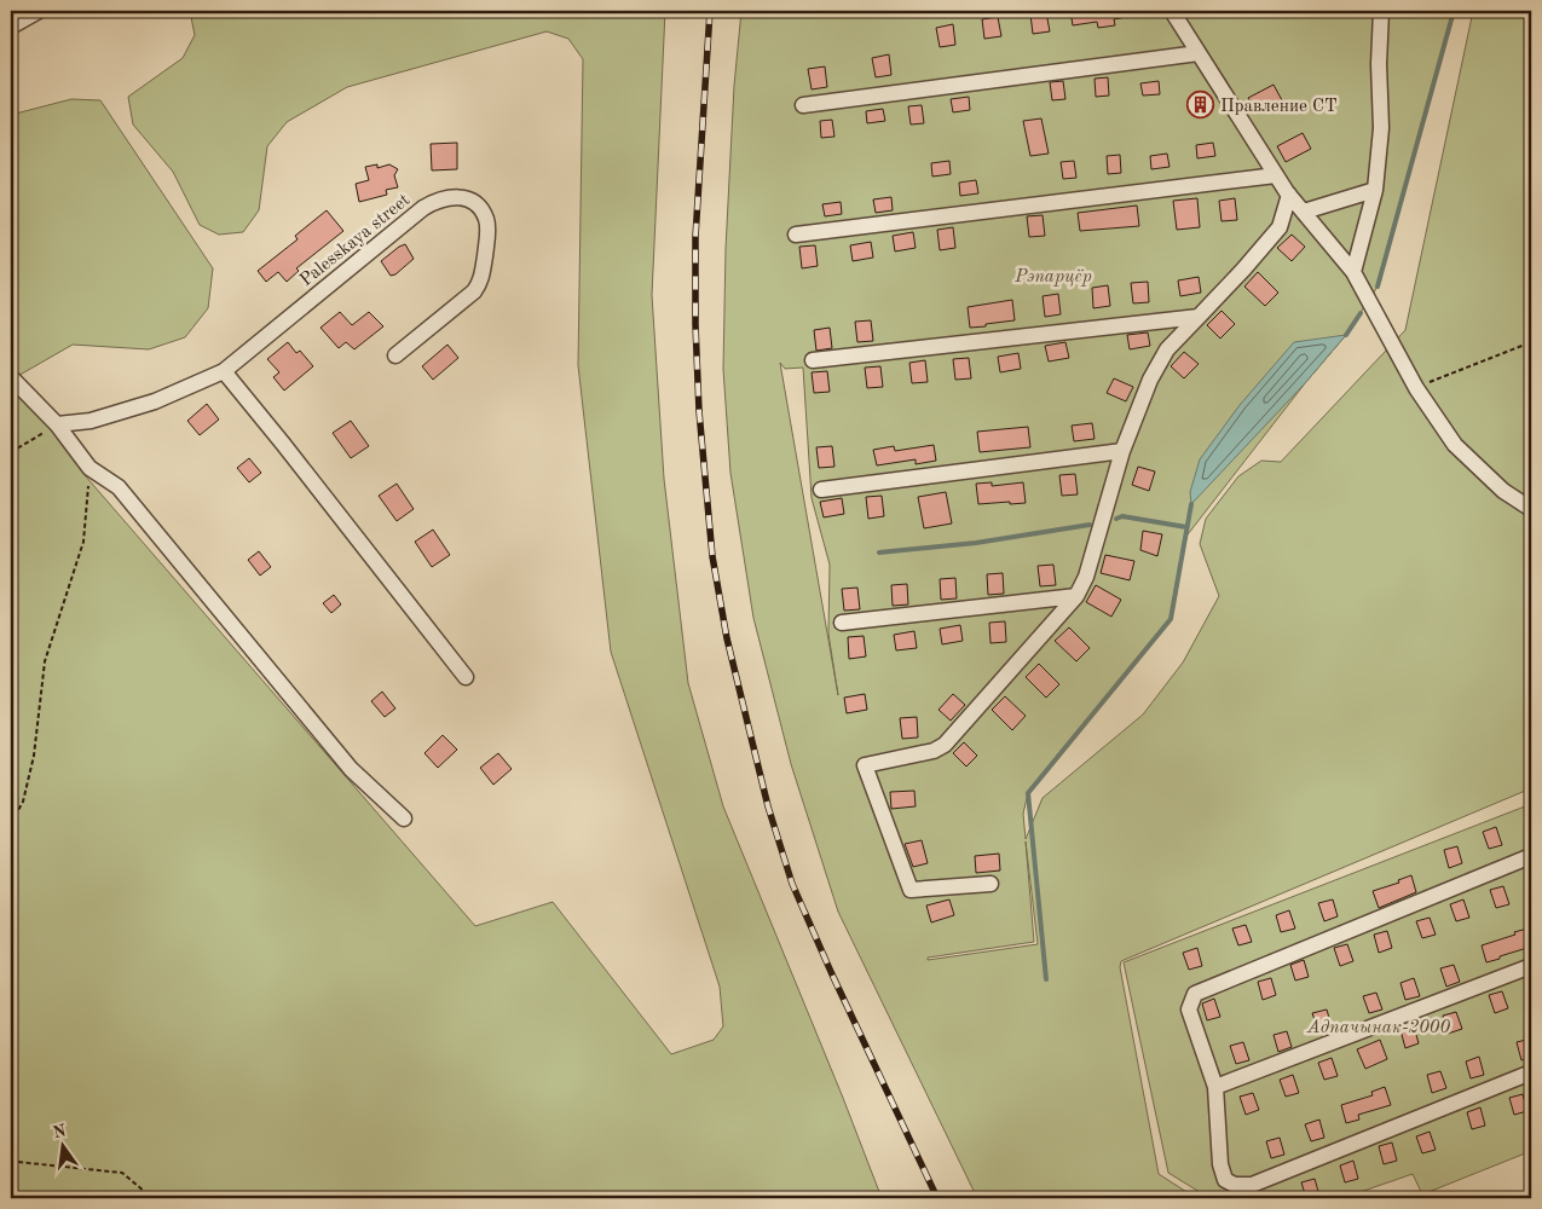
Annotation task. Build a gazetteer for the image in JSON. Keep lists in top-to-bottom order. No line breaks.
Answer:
{"streets":{"street":["Palesskaya street"]},"parks":["Рэпарцёр","Адпачынак-2000"],"places":{"building":["Правление СТ"]},"north":"top"}
